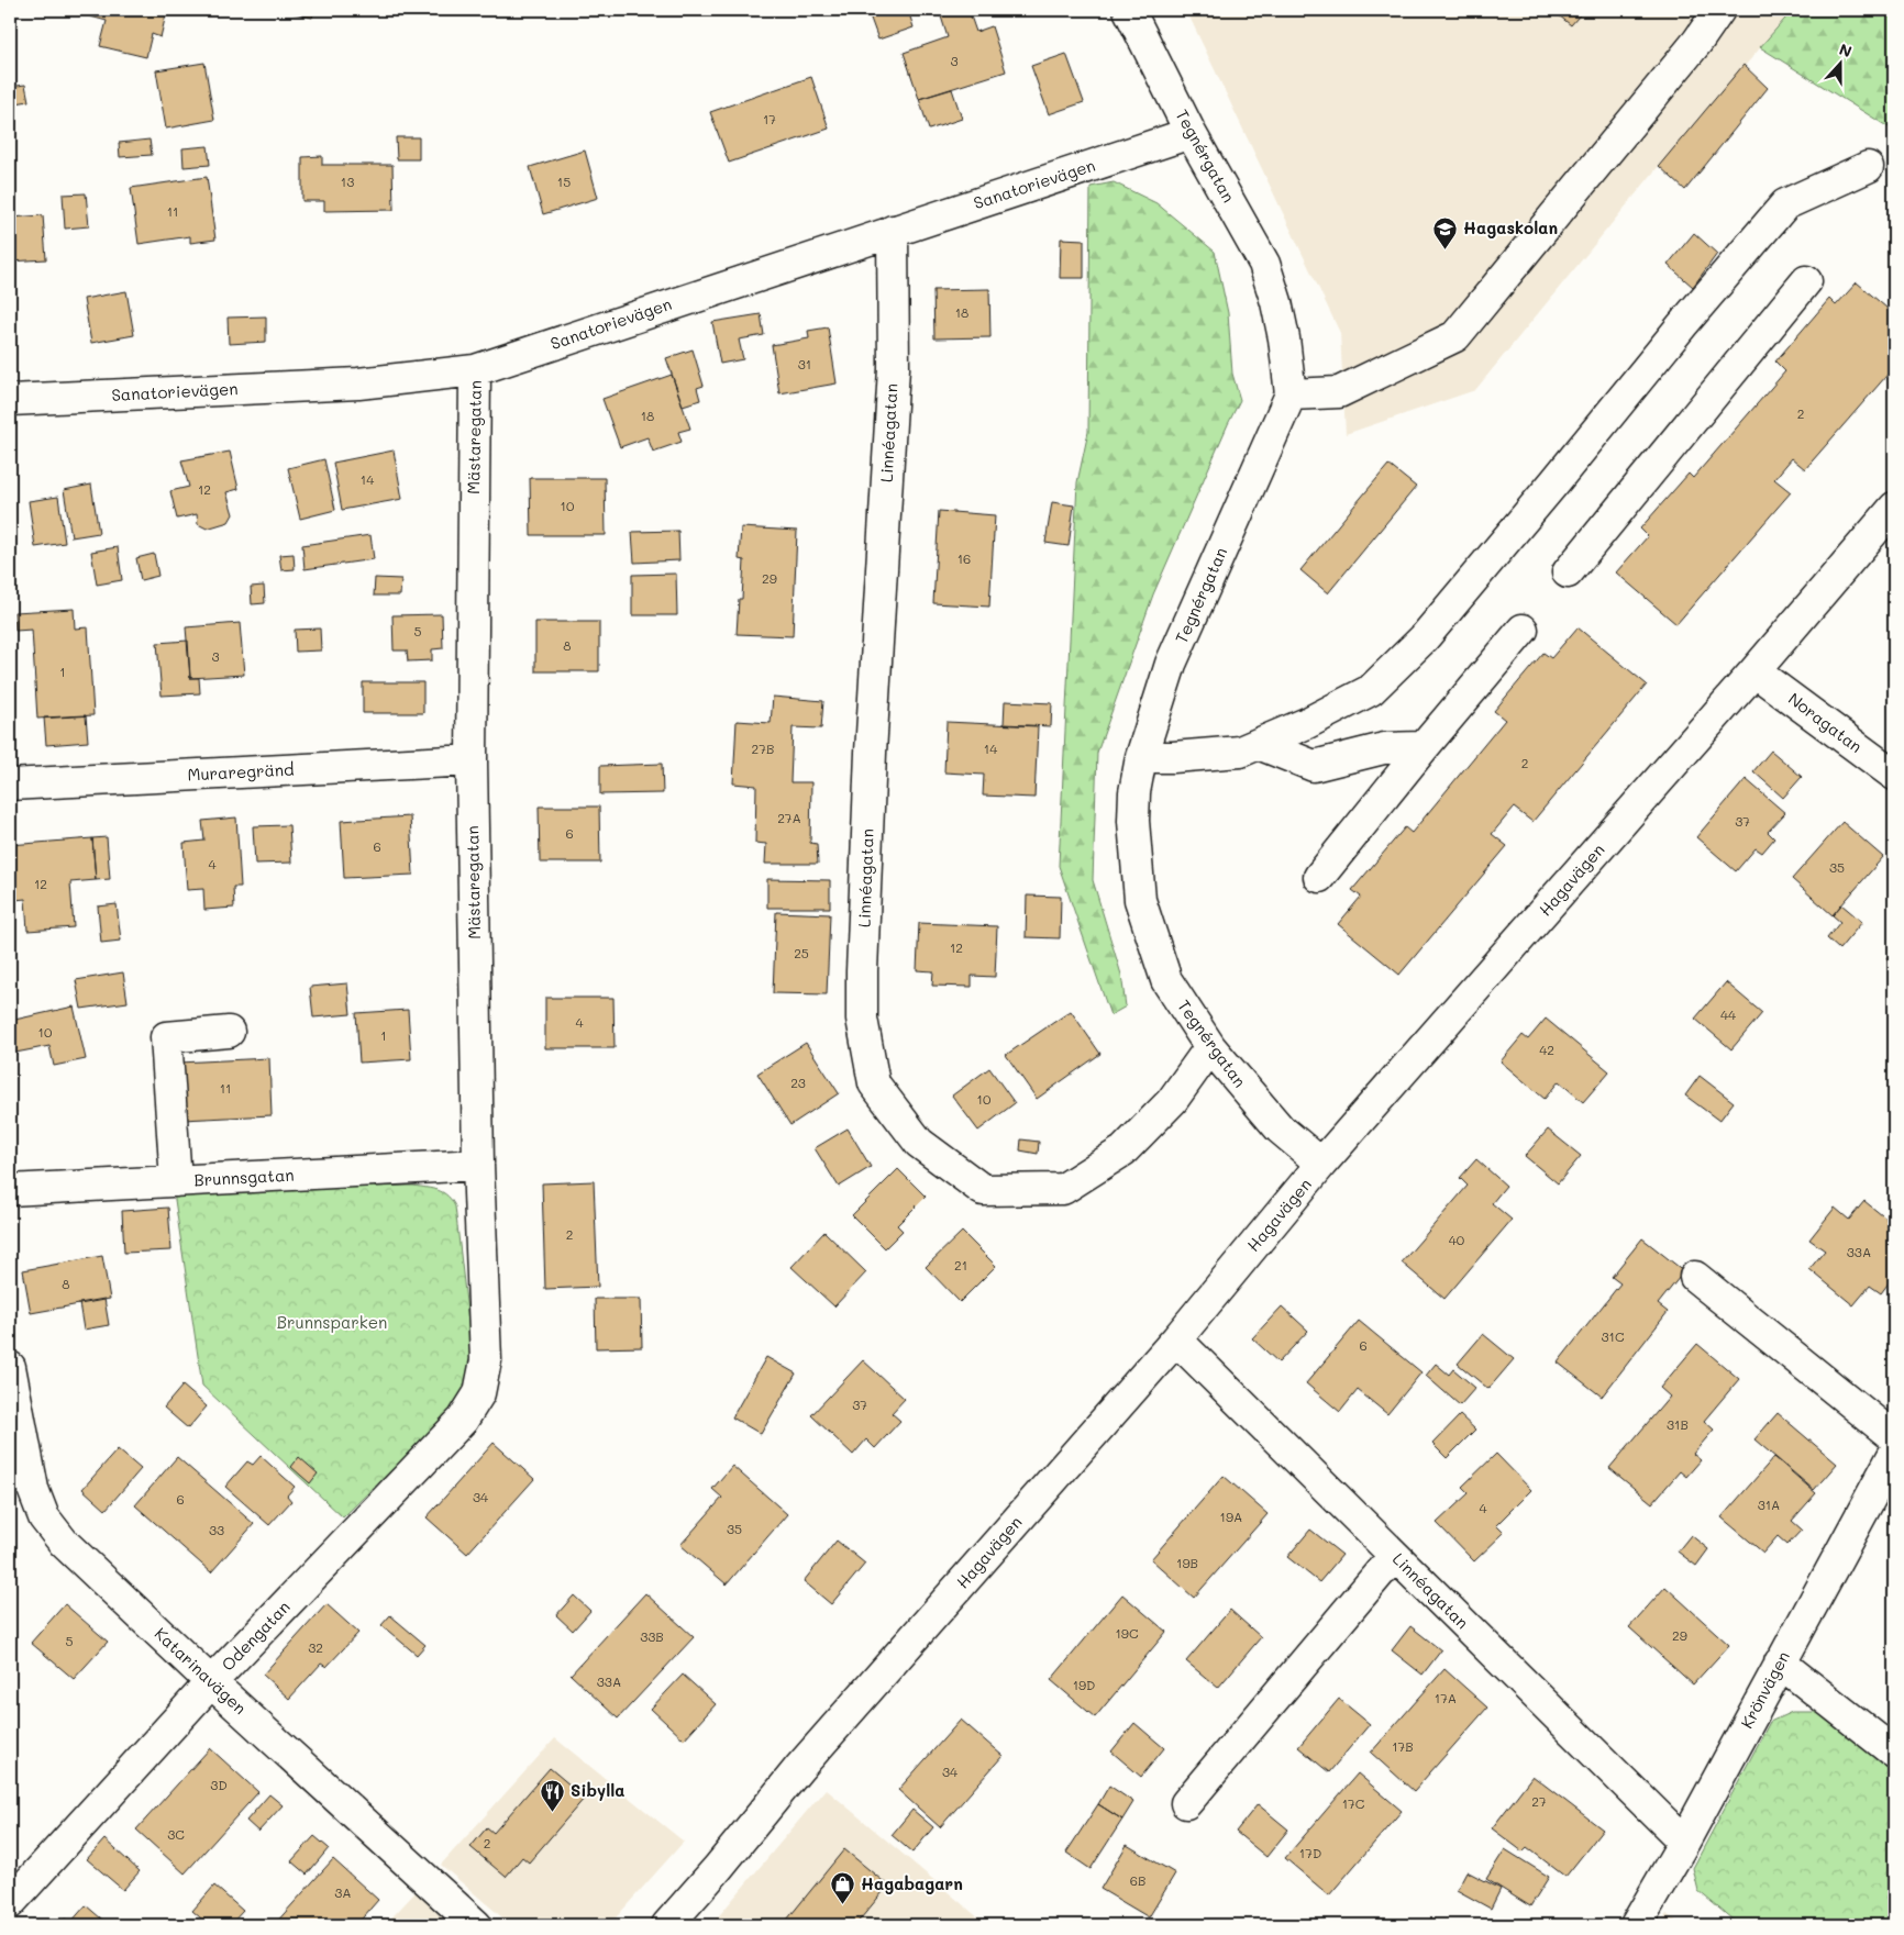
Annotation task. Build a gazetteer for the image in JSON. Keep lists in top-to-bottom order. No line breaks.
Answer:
{"streets":{"street":["Tegnérgatan","Sanatorievägen","Linnéagatan","Mästaregatan","Noragatan","Muraregränd","Hagavägen","Brunnsgatan","Odengatan","Katarinavägen","Krönvägen"]},"crossings":[["Tegnérgatan","Sanatorievägen"],["Tegnérgatan","Linnéagatan"],["Tegnérgatan","Hagavägen"],["Sanatorievägen","Linnéagatan"],["Sanatorievägen","Mästaregatan"],["Linnéagatan","Hagavägen"],["Linnéagatan","Krönvägen"],["Mästaregatan","Muraregränd"],["Mästaregatan","Brunnsgatan"],["Mästaregatan","Odengatan"],["Noragatan","Hagavägen"],["Odengatan","Katarinavägen"]],"parks":["Brunnsparken"],"places":{"school or university":["Hagaskolan"],"restaurant":["Sibylla"],"shop":["Hagabagarn"]},"house_numbers":["3","17","13","15","11","18","31","2","18","14","12","10","16","29","5","8","3","1","27B","14","2","27A","37","6","6","4","35","12","12","25","44","4","10","1","42","23","11","10","2","40","33A","21","8","31C","6","37","31B","34","6","31A","4","19A","35","33","19B","19C","29","33B","5","32","33A","19D","17A","17B","34","3D","27","17C","3C","2","17D","6B","3A"],"north":"top"}
